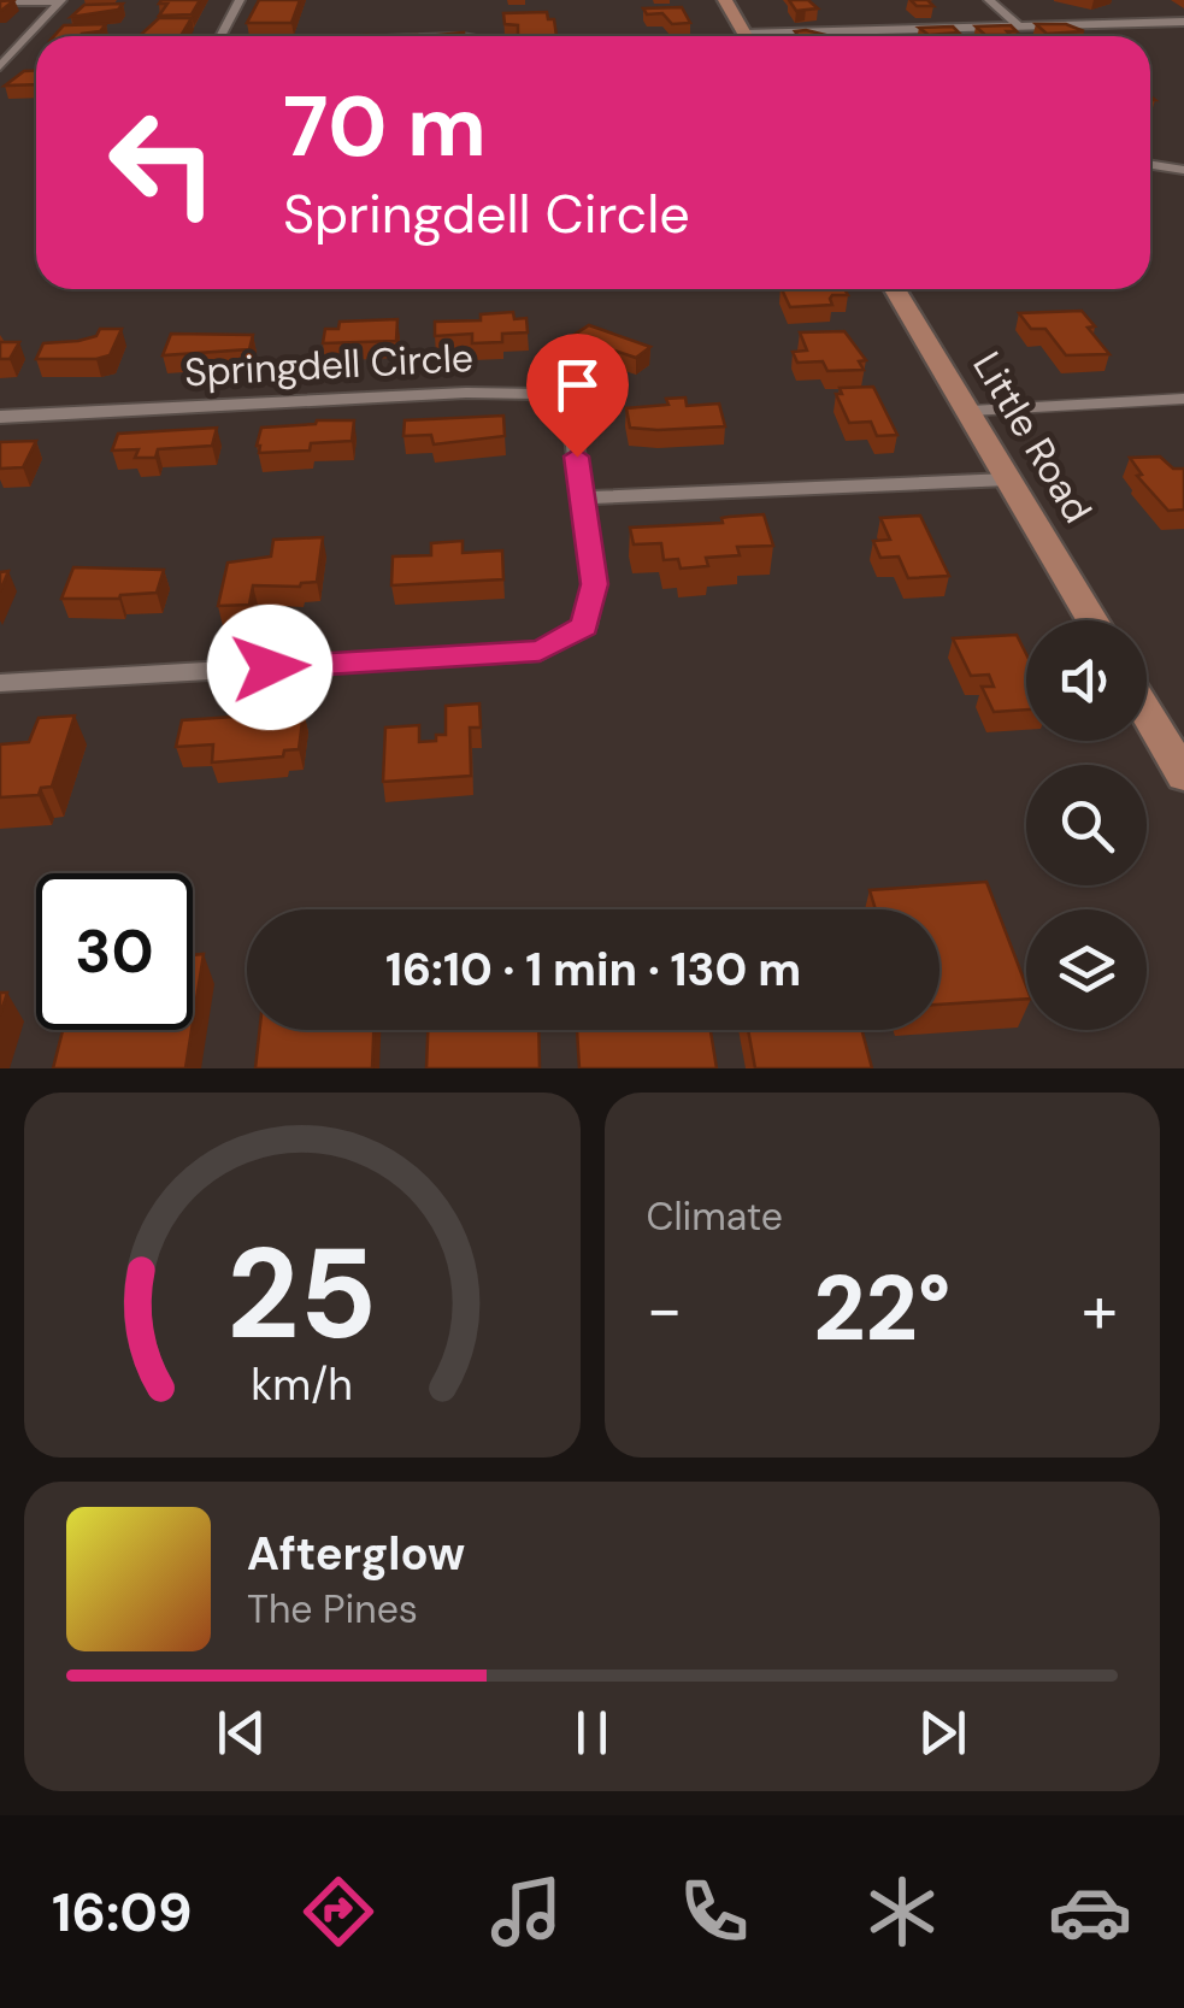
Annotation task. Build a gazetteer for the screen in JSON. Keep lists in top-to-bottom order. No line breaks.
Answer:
{"streets":{"street":["Springdell Circle","Little Road"]},"page":{"turn":["70 m","Springdell Circle"],"limit":"30","trip":"16:10 · 1 min · 130 m","tile":"Climate","heat":["−","22°","+"],"song":["Afterglow","The Pines"],"tabs":"16:09","gauge":["25","km/h"]}}
